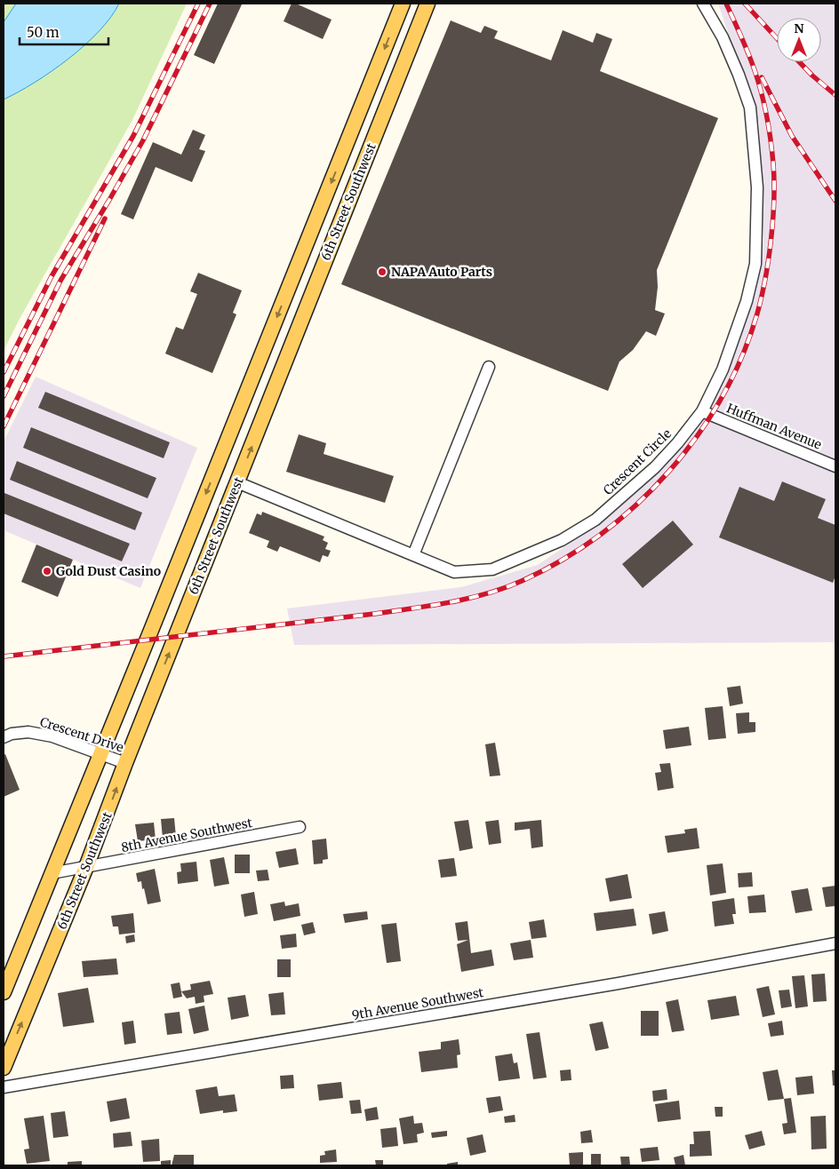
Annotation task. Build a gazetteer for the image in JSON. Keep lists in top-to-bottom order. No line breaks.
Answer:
{"streets":{"main road":["6th Street Southwest"],"street":["Huffman Avenue","Crescent Circle","Crescent Drive","8th Avenue Southwest","9th Avenue Southwest"]},"crossings":[["6th Street Southwest","Crescent Circle"],["6th Street Southwest","Crescent Drive"],["6th Street Southwest","8th Avenue Southwest"],["Huffman Avenue","Crescent Circle"]],"places":["NAPA Auto Parts","Gold Dust Casino"],"scale_bar":"50 m","north":"top"}
